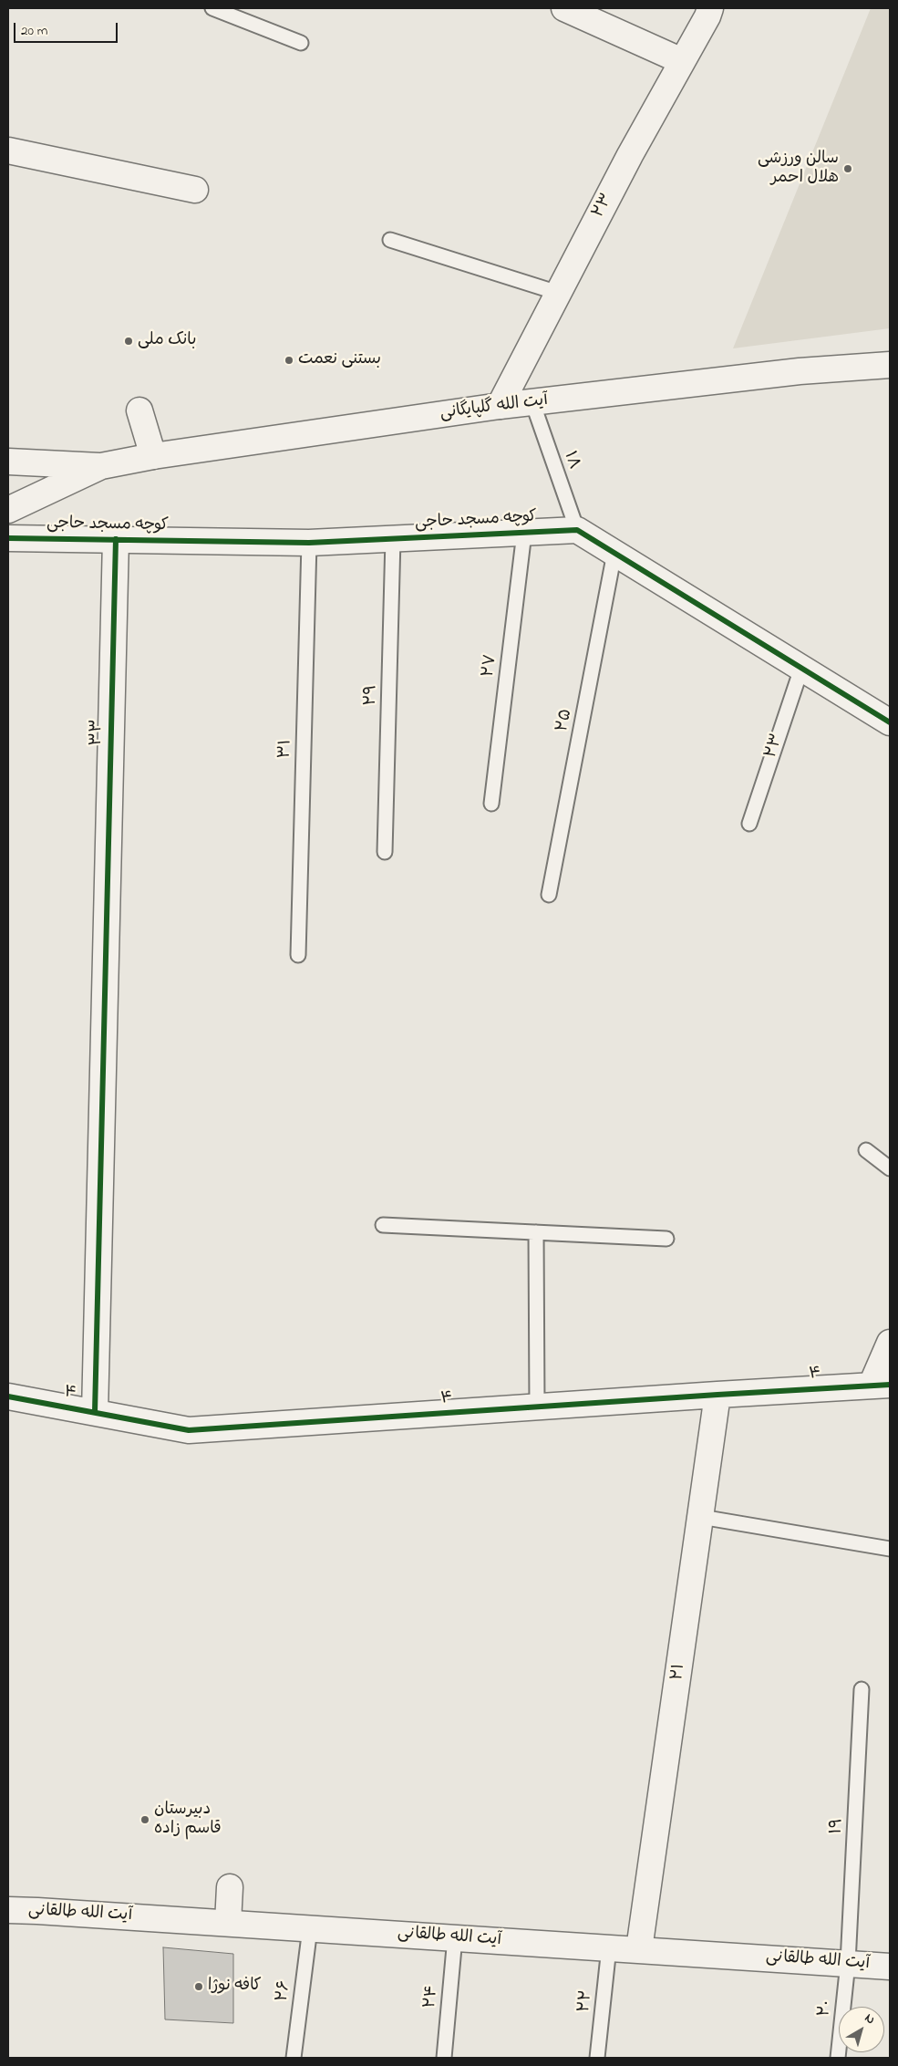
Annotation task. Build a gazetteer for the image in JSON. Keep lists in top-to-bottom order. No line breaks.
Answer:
{"streets":{"street":["۲۳","آیت الله گلپایگانی","کوچه مسجد حاجی","۳۳","۴","۲۱","آیت الله طالقانی"],"lane":["۱۸","۲۷","۲۹","۲۵","۳۱","۱۹","۲۶","۲۴","۲۲","۲۰"]},"crossings":[["۲۳","آیت الله گلپایگانی"],["آیت الله گلپایگانی","۱۸"],["۱۸","کوچه مسجد حاجی"],["کوچه مسجد حاجی","۲۷"],["کوچه مسجد حاجی","۲۹"],["کوچه مسجد حاجی","۳۳"],["کوچه مسجد حاجی","۳۱"],["۳۳","۴"],["۴","۲۱"],["۲۱","آیت الله طالقانی"],["۱۹","آیت الله طالقانی"],["۱۹","۲۰"],["آیت الله طالقانی","۲۶"],["آیت الله طالقانی","۲۴"],["آیت الله طالقانی","۲۲"],["آیت الله طالقانی","۲۰"]],"places":["سالن ورزشی هلال احمر","بانک ملی","بستنی نعمت","دبیرستان قاسم زاده","کافه نوژا"],"scale_bar":"20 m","north":"top right"}
